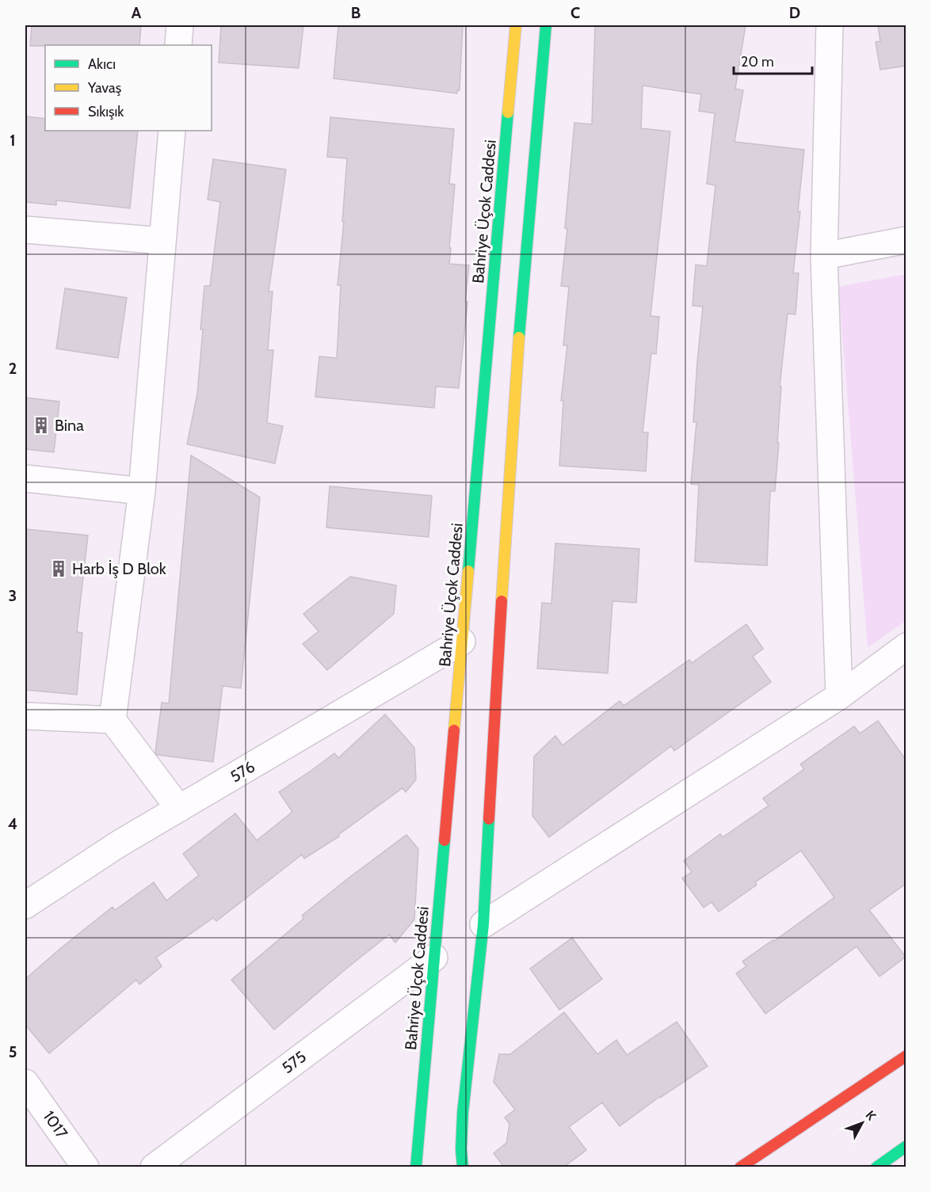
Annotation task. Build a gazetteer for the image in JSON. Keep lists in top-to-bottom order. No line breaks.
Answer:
{"streets":{"main road":["Bahriye Üçok Caddesi"],"street":["576","575","1017"]},"crossings":[["Bahriye Üçok Caddesi","576"],["Bahriye Üçok Caddesi","575"]],"places":{"building":["Bina","Harb İş D Blok"]},"legend":["Akıcı","Yavaş","Sıkışık"],"scale_bar":"20 m","north":"top right","grid":{"columns":["A","B","C","D"],"rows":["1","2","3","4","5"]}}
